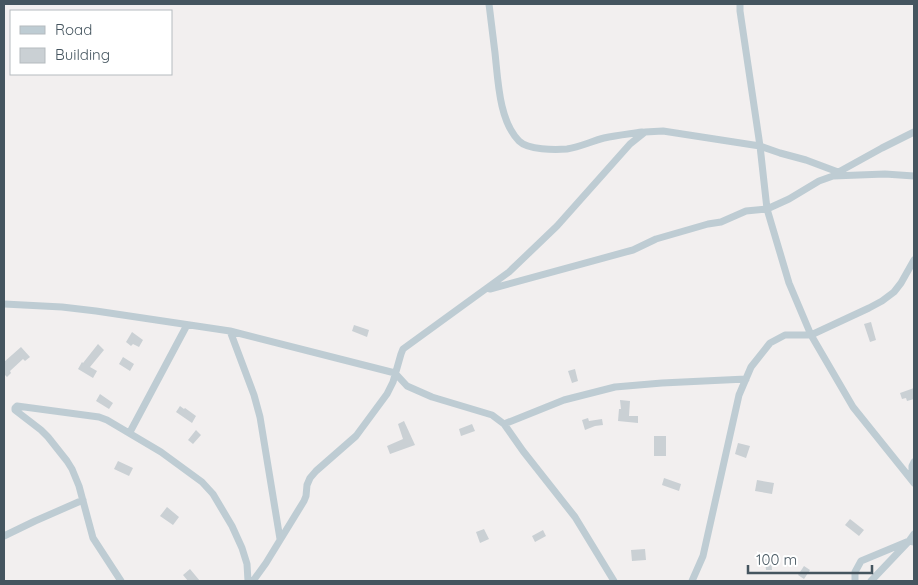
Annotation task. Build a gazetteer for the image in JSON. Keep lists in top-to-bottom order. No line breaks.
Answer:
{"legend":["Road","Building"],"scale_bar":"100 m"}
